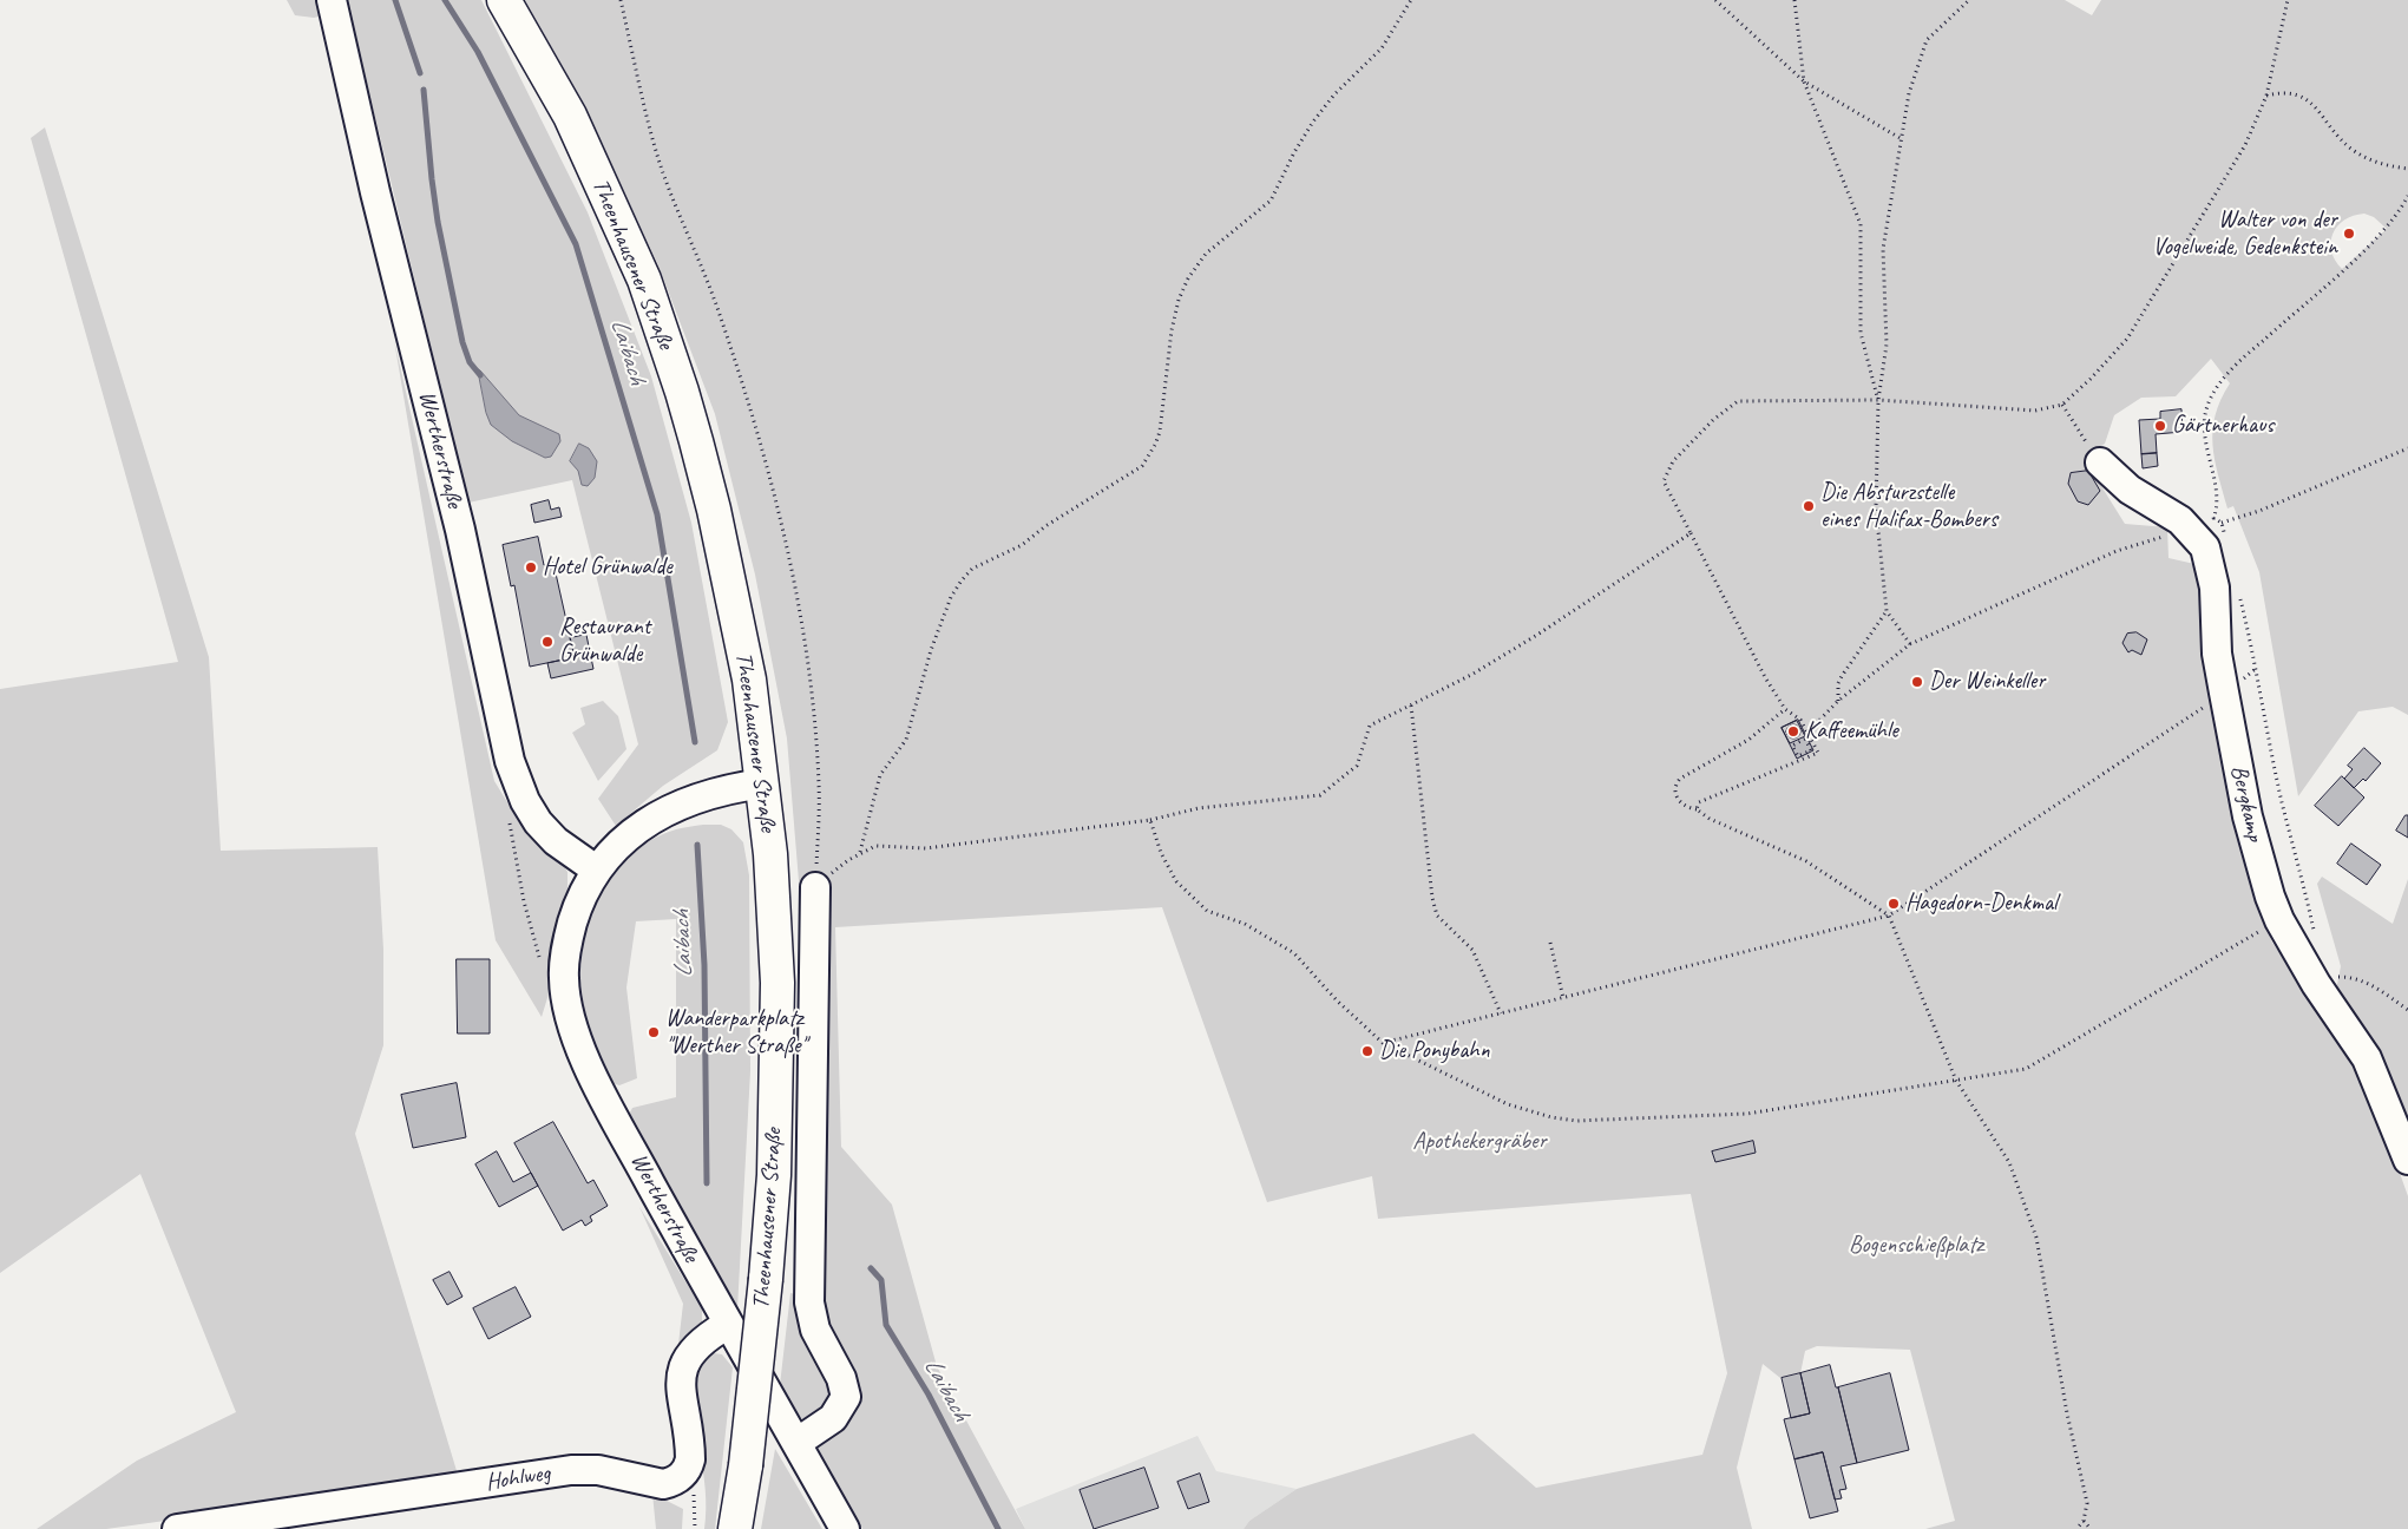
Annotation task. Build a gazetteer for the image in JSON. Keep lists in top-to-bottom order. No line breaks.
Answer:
{"streets":{"main road":["Theenhausener Straße"],"street":["Wertherstraße","Bergkamp","Hohlweg"]},"crossings":[["Theenhausener Straße","Wertherstraße"]],"water":["Laibach"],"parks":["Apothekergräber","Bogenschießplatz"],"places":["Walter von der Vogelweide, Gedenkstein","Gärtnerhaus","Die Absturzstelle eines Halifax-Bombers","Hotel Grünwalde","Restaurant Grünwalde","Der Weinkeller","Kaffeemühle","Hagedorn-Denkmal","Wanderparkplatz \"Werther Straße\"","Die Ponybahn"]}
